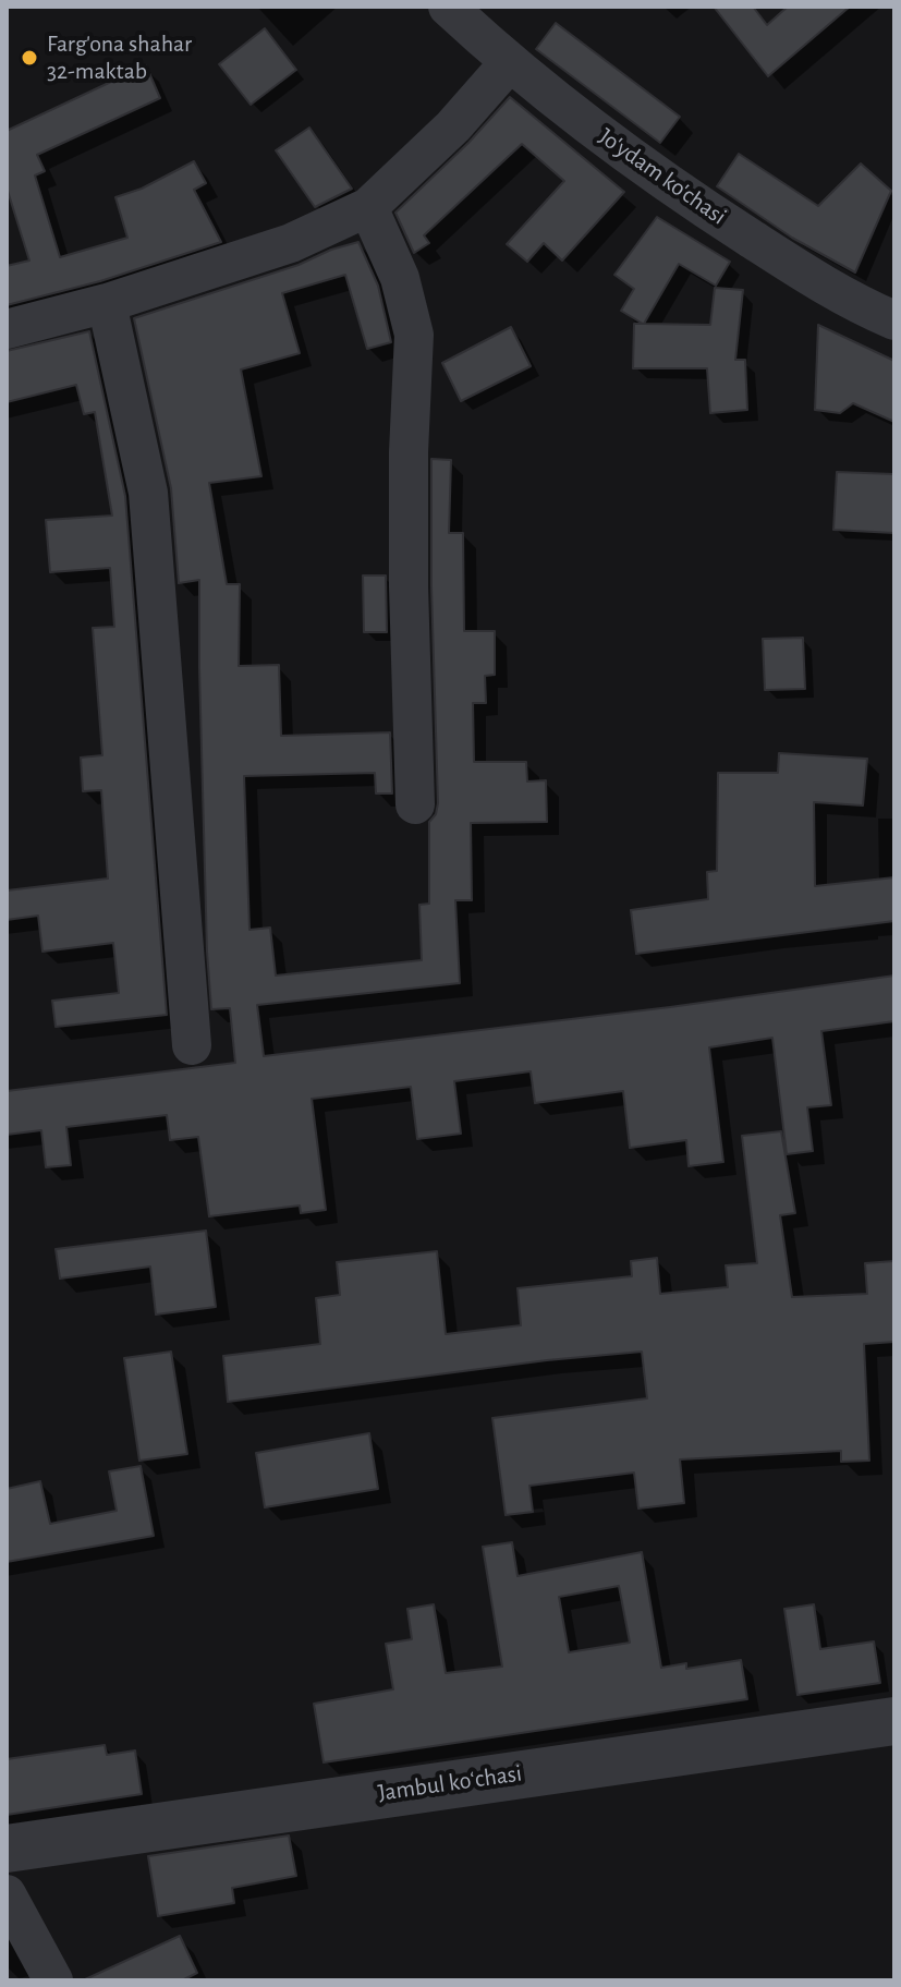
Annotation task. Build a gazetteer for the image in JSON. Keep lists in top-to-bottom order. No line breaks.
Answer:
{"streets":{"street":["Jo'ydam ko'chasi","Jambul koʻchasi"]},"places":["Farg'ona shahar 32-maktab"]}
